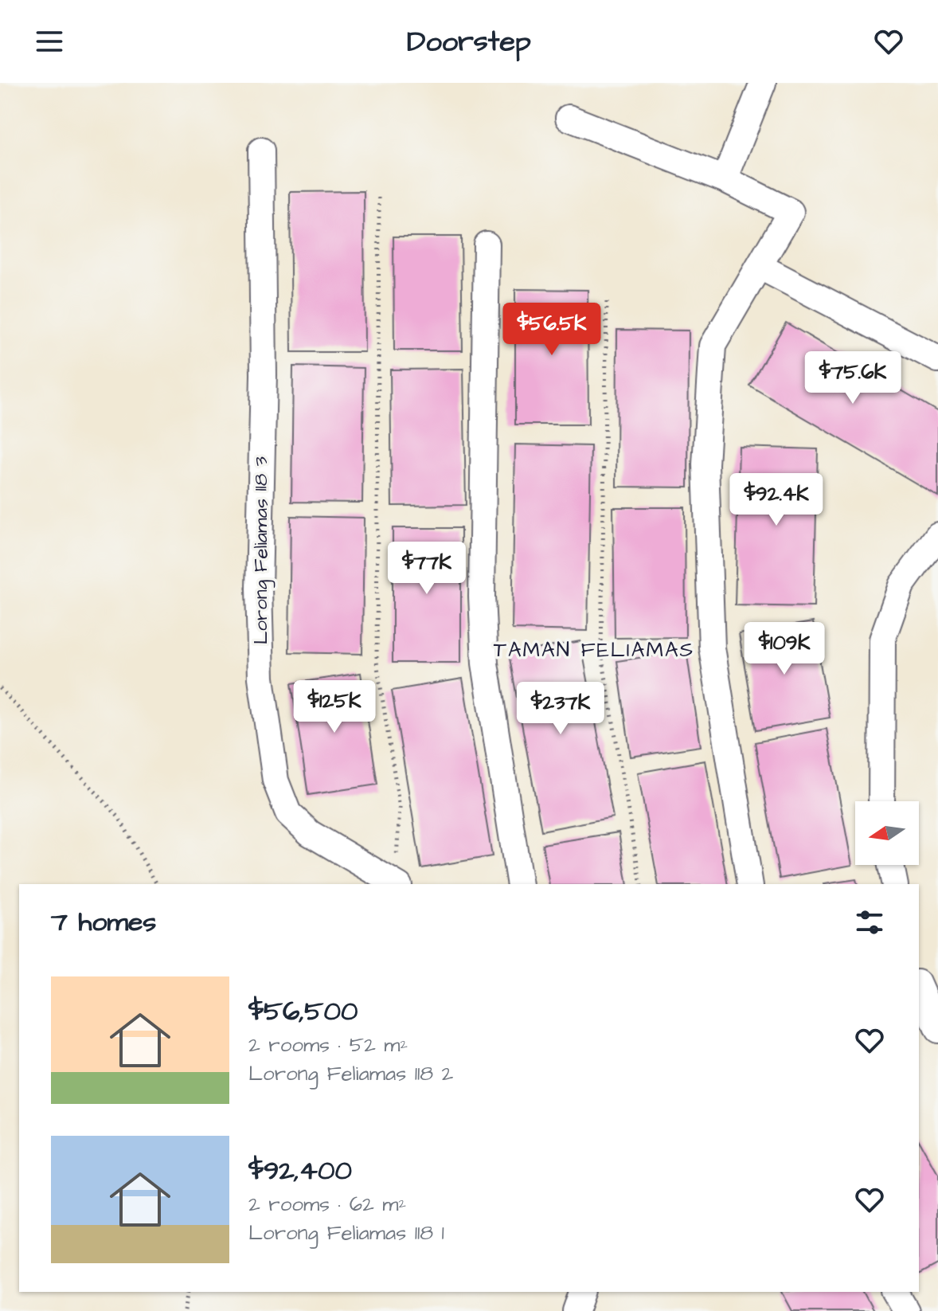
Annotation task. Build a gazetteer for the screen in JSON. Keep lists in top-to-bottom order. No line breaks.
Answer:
{"streets":{"street":["Lorong Feliamas 118 3"]},"districts":["TAMAN FELIAMAS"],"north":"left","page":{"header":"Doorstep","price":["$56.5K","$75.6K","$92.4K","$77K","$109K","$125K","$237K"],"heading":"7 homes","list":[{"name":"$56,500","note":"2 rooms · 52 m² · Lorong Feliamas 118 2"},{"name":"$92,400","note":"2 rooms · 62 m² · Lorong Feliamas 118 1"}]}}
